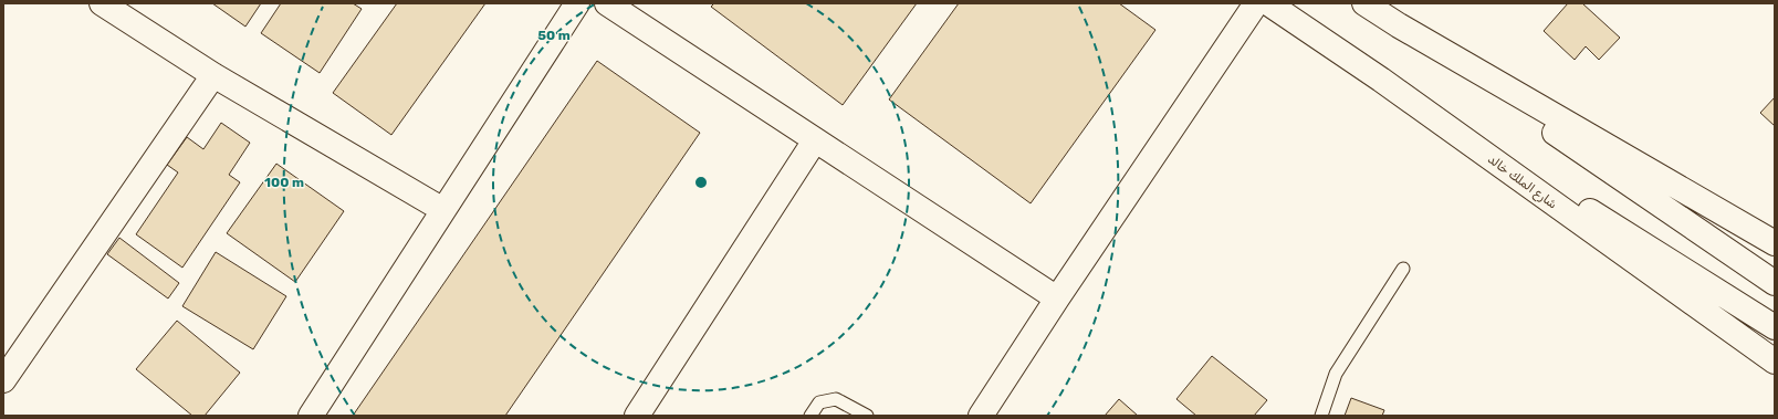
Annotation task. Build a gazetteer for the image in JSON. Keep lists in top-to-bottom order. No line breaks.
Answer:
{"streets":{"street":["شارع الملك خالد"]},"rings":["50 m","100 m"]}
